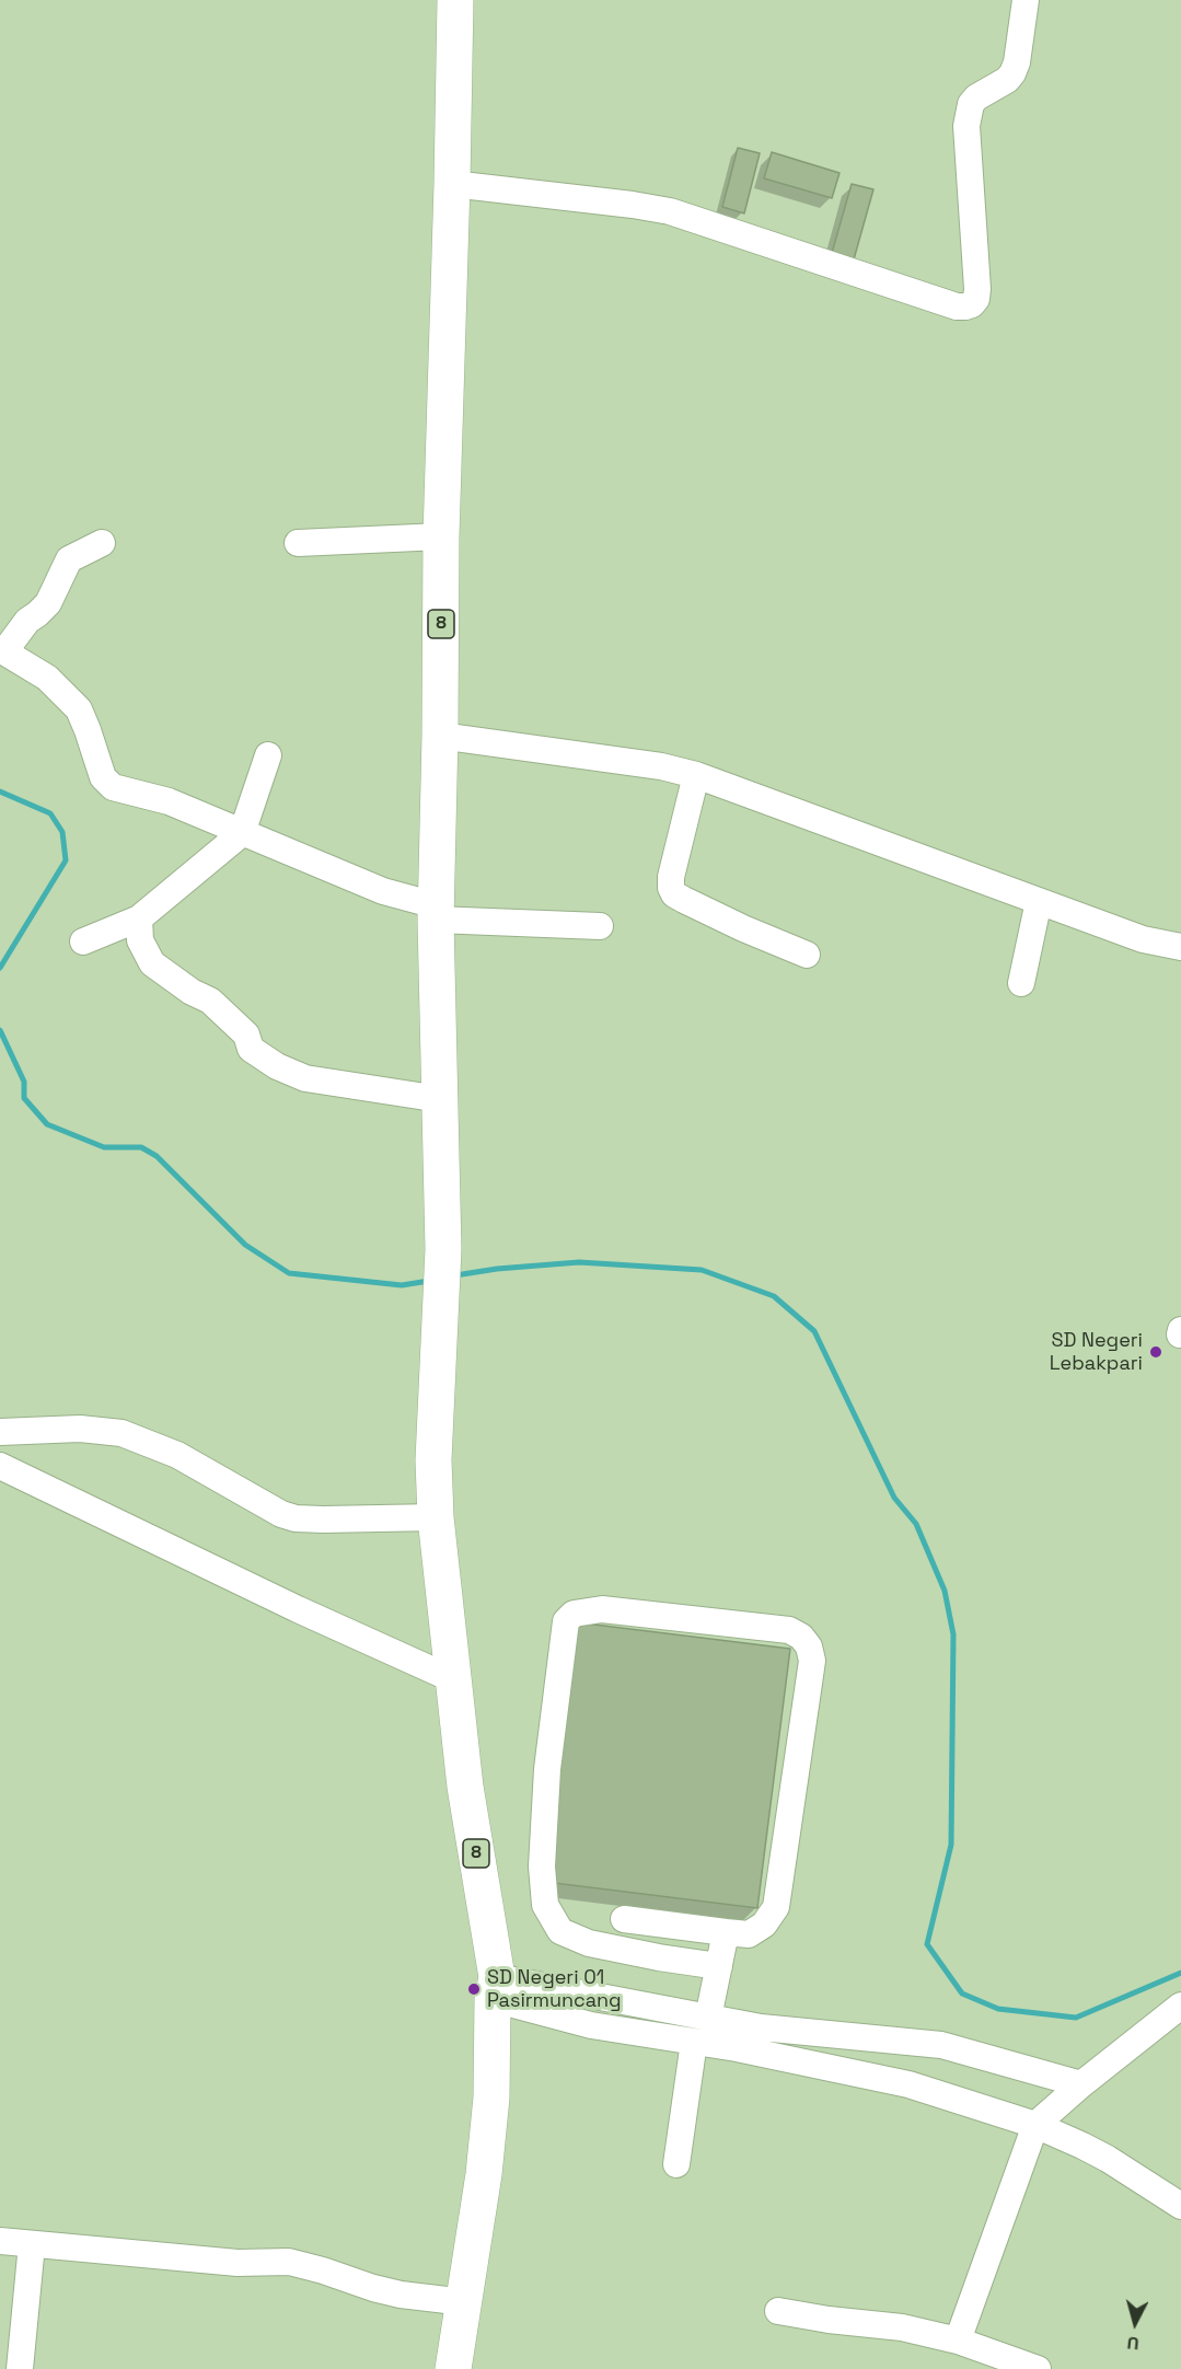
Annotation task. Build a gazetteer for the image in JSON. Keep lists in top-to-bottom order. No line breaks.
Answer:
{"streets":{"highway":["8"]},"places":["SD Negeri Lebakpari","SD Negeri 01 Pasirmuncang"],"north":"bottom"}
